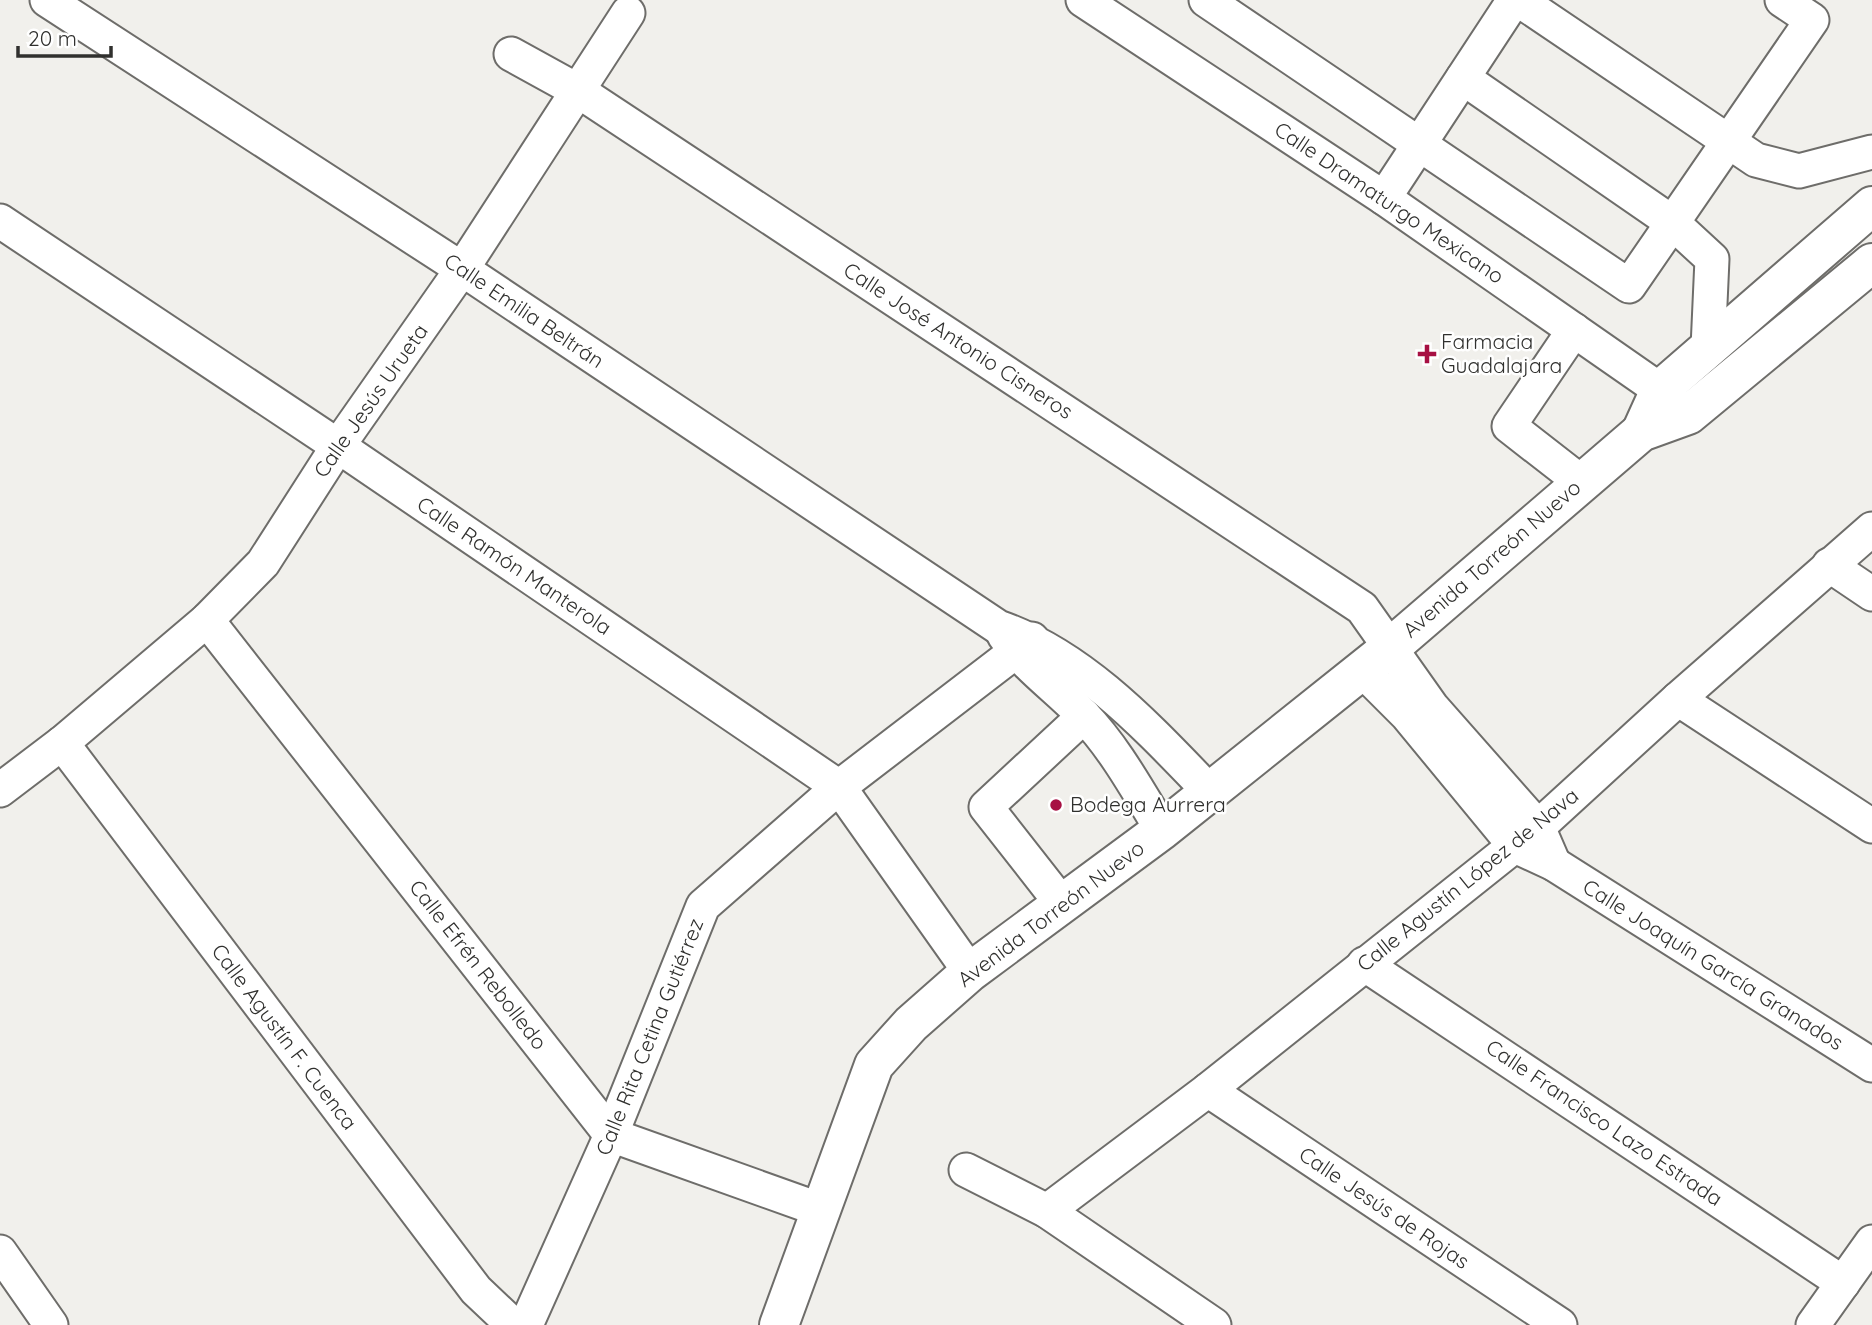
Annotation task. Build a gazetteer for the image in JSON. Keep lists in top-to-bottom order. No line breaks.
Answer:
{"streets":{"main road":["Avenida Torreón Nuevo"],"street":["Calle Dramaturgo Mexicano","Calle Emilia Beltrán","Calle José Antonio Cisneros","Calle Jesús Urueta","Calle Ramón Manterola","Calle Agustín López de Nava","Calle Efrén Rebolledo","Calle Joaquín García Granados","Calle Agustín F. Cuenca","Calle Rita Cetina Gutiérrez","Calle Francisco Lazo Estrada","Calle Jesús de Rojas"]},"crossings":[["Calle Dramaturgo Mexicano","Avenida Torreón Nuevo"],["Calle Emilia Beltrán","Calle Jesús Urueta"],["Calle Emilia Beltrán","Avenida Torreón Nuevo"],["Calle Emilia Beltrán","Calle Rita Cetina Gutiérrez"],["Calle José Antonio Cisneros","Calle Jesús Urueta"],["Calle José Antonio Cisneros","Avenida Torreón Nuevo"],["Calle José Antonio Cisneros","Calle Joaquín García Granados"],["Calle Jesús Urueta","Calle Ramón Manterola"],["Calle Jesús Urueta","Calle Efrén Rebolledo"],["Calle Jesús Urueta","Calle Agustín F. Cuenca"],["Avenida Torreón Nuevo","Calle Ramón Manterola"],["Avenida Torreón Nuevo","Calle Joaquín García Granados"],["Calle Ramón Manterola","Calle Rita Cetina Gutiérrez"],["Calle Agustín López de Nava","Calle Joaquín García Granados"],["Calle Agustín López de Nava","Calle Francisco Lazo Estrada"],["Calle Agustín López de Nava","Calle Jesús de Rojas"],["Calle Efrén Rebolledo","Calle Rita Cetina Gutiérrez"]],"places":{"health":["Farmacia Guadalajara"],"other":["Bodega Aurrera"]},"scale_bar":"20 m"}
